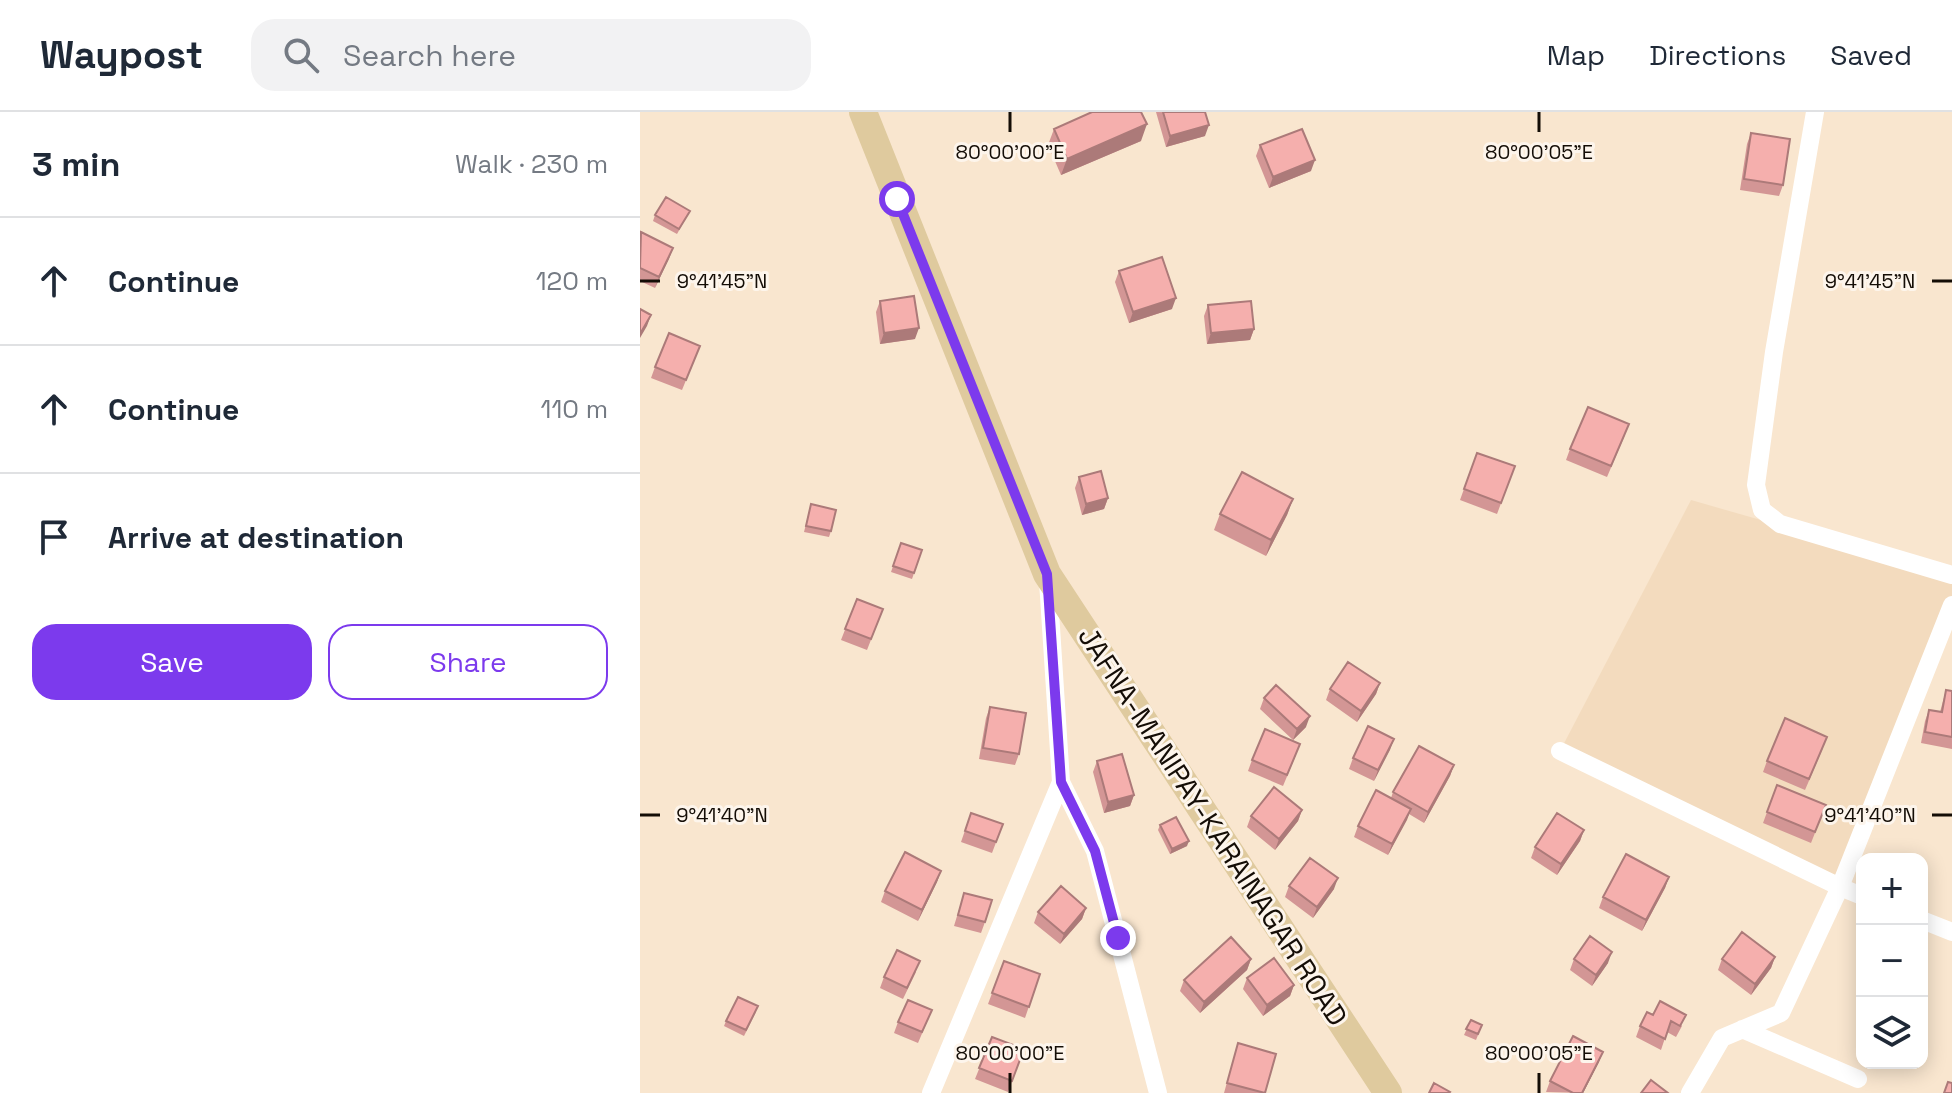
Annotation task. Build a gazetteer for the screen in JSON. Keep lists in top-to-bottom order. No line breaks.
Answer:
{"streets":{"main road":["JAFNA-MANIPAY-KARAINAGAR ROAD"]},"page":{"header":"Waypost","search":"Search here","nav":["Map","Directions","Saved"],"heading":["3 min","Walk · 230 m"],"list":[["Continue","120 m"],["Continue","110 m"],"Arrive at destination"],"buttons":["Save","Share"],"map_buttons":["+","−"]},"coordinates":["80°00'00\"E","80°00'05\"E","9°41'45\"N","9°41'40\"N"]}
